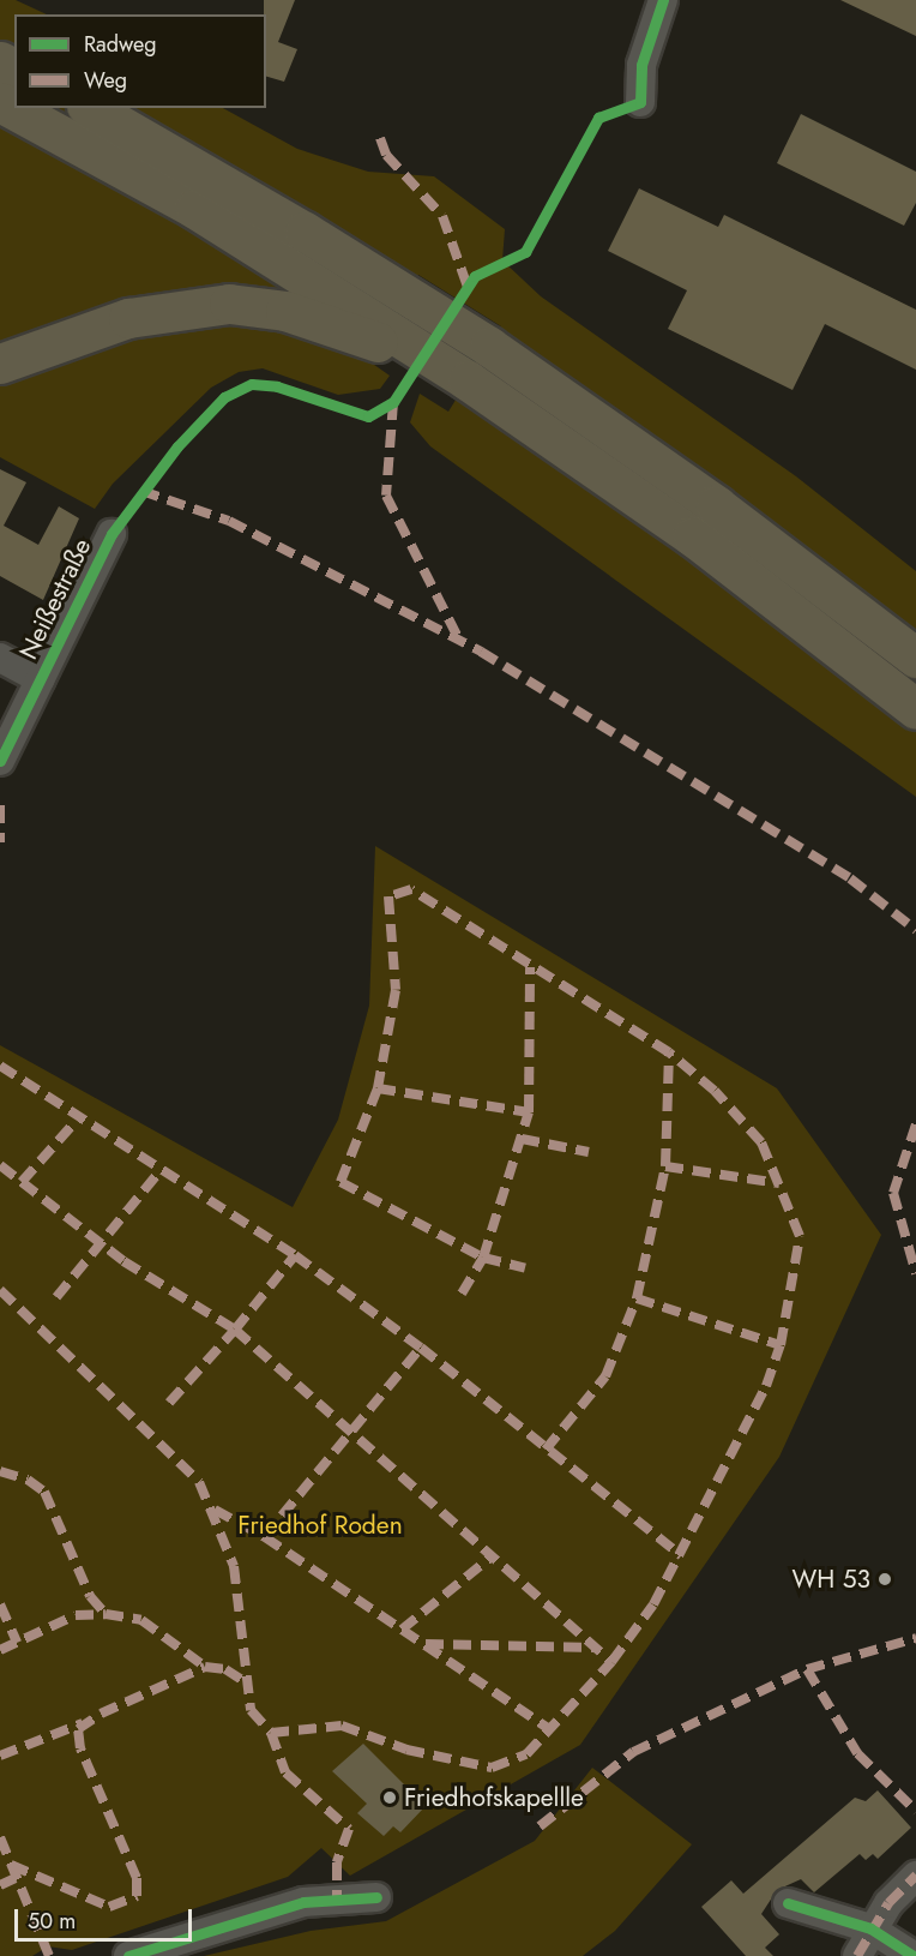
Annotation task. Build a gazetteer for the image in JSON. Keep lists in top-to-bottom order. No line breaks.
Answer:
{"streets":{"street":["Neißestraße"]},"parks":["Friedhof Roden"],"places":["WH 53","Friedhofskapellle"],"legend":["Radweg","Weg"],"scale_bar":"50 m"}
